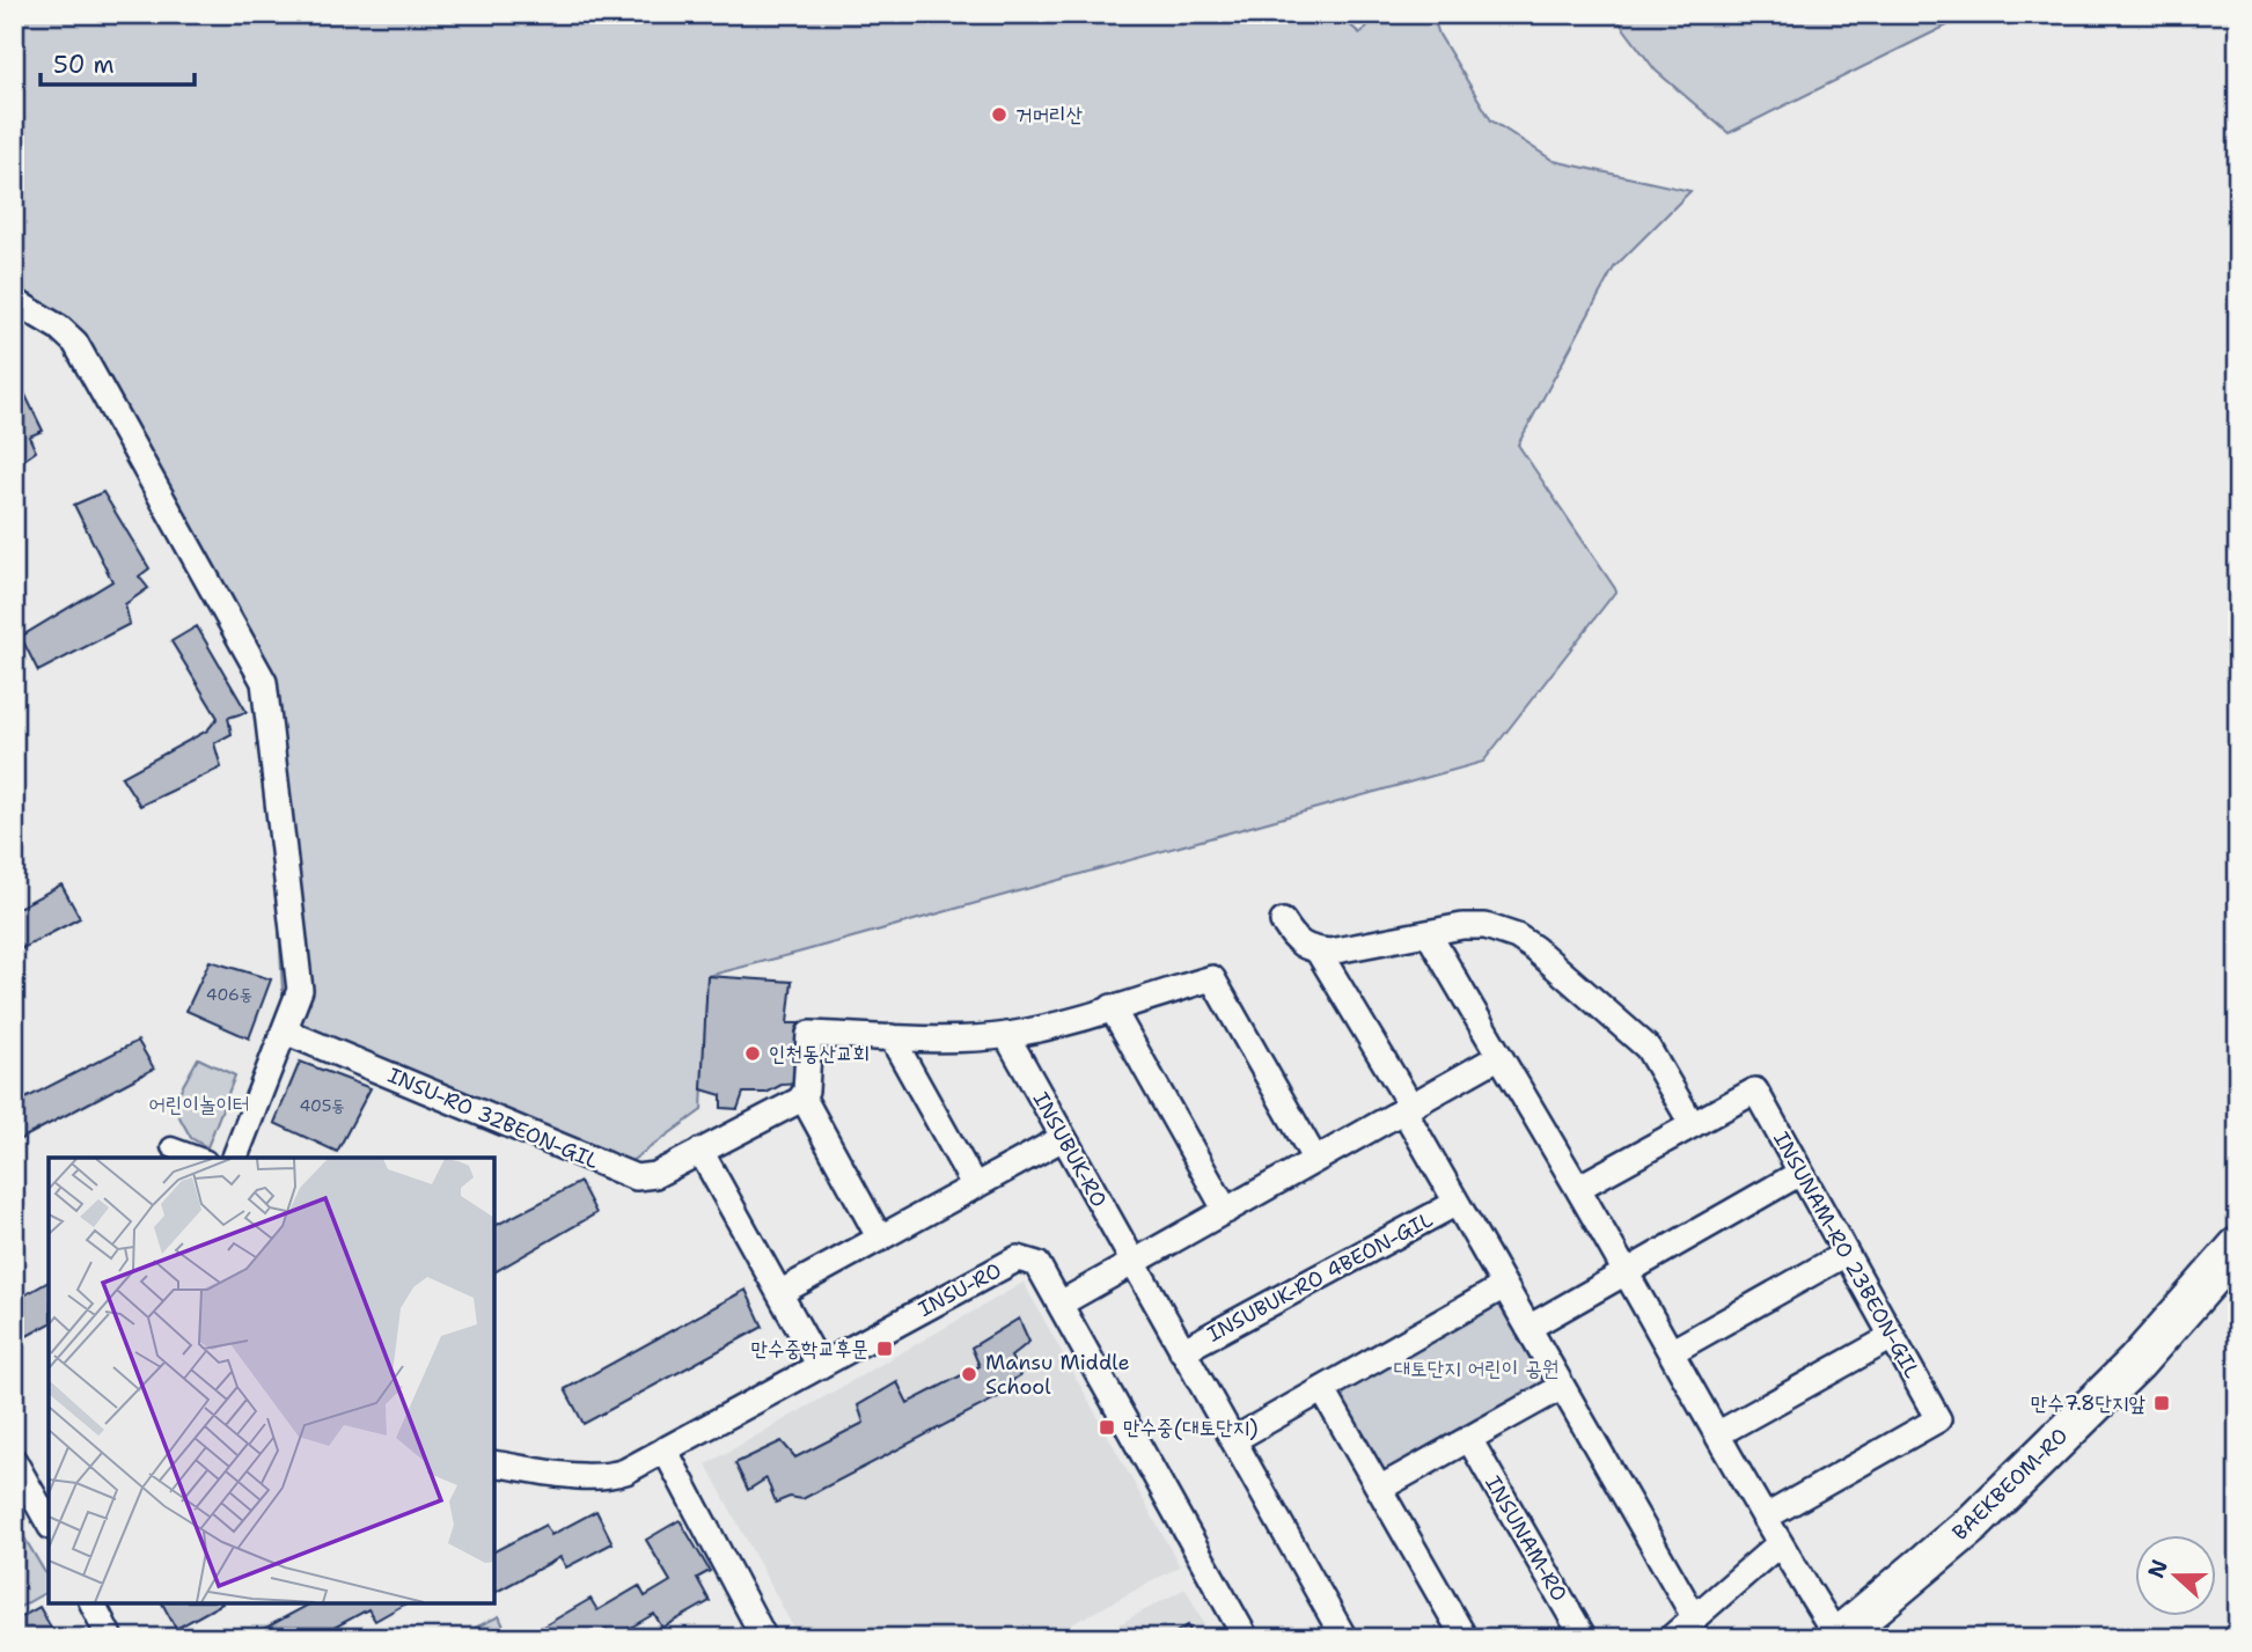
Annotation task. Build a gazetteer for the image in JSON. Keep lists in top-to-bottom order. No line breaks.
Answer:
{"streets":{"main road":["BAEKBEOM-RO"],"street":["INSU-RO 32BEON-GIL","INSUBUK-RO","INSUNAM-RO 23BEON-GIL","INSUBUK-RO 4BEON-GIL","INSU-RO","INSUNAM-RO"]},"crossings":[["INSUBUK-RO","INSUBUK-RO 4BEON-GIL"]],"parks":["어린이놀이터","대토단지 어린이 공원"],"places":{"other":["거머리산","인천동산교회","Mansu Middle School"],"transit":["만수중학교후문","만수7.8단지앞","만수중(대토단지)"]},"house_numbers":["406동","405동"],"scale_bar":"50 m","north":"left"}
